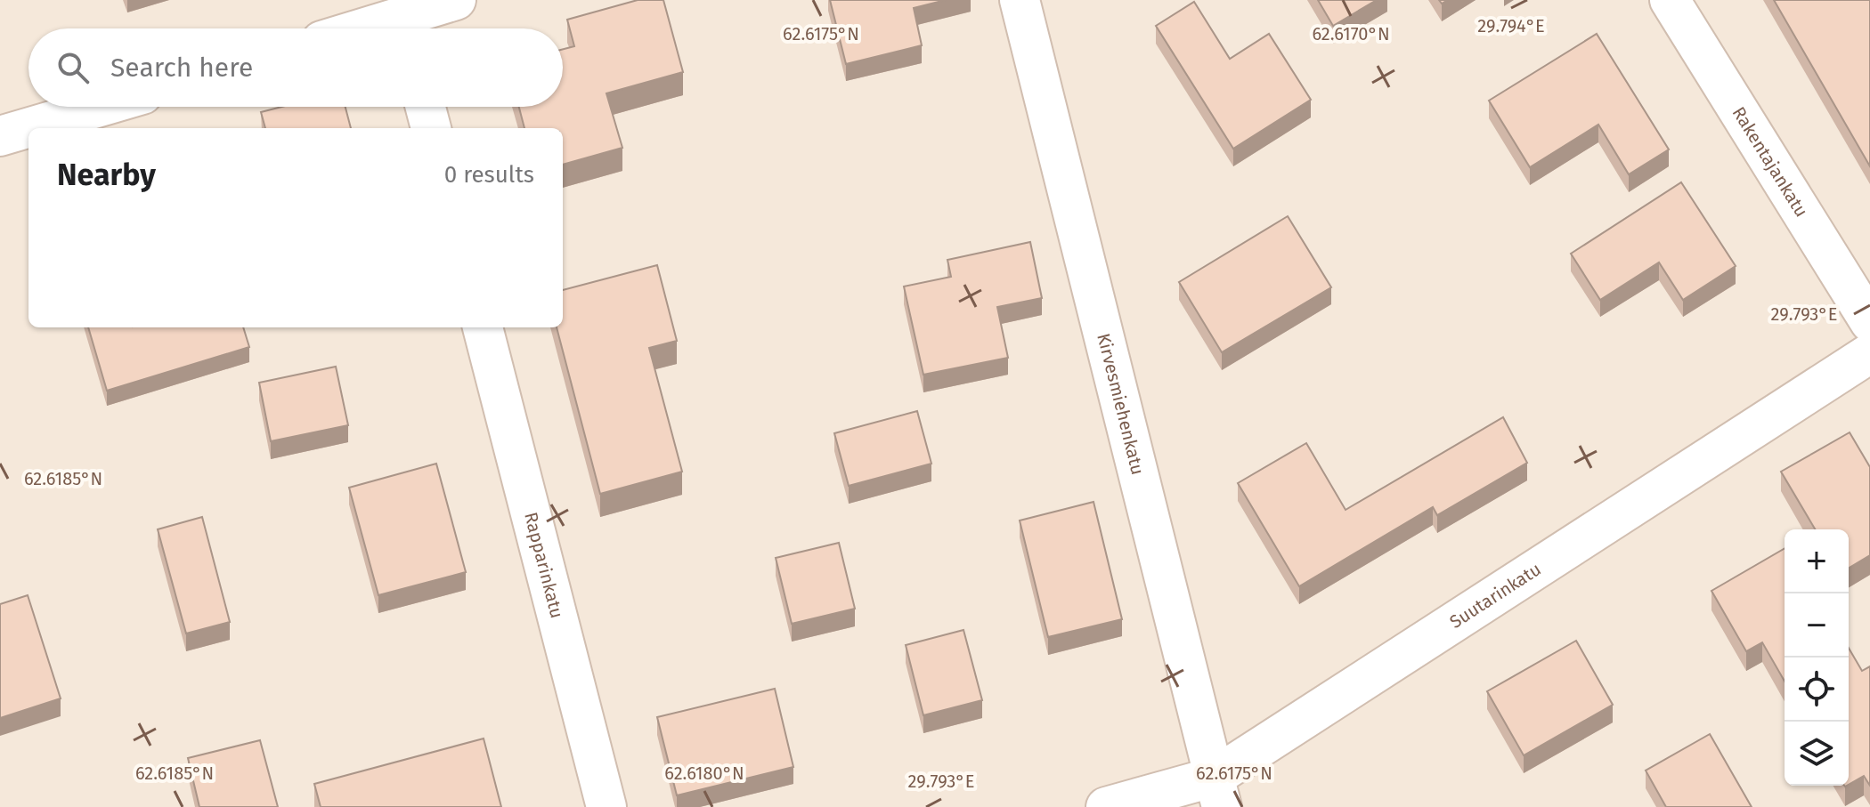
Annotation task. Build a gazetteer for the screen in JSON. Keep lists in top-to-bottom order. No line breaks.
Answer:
{"streets":{"street":["Rakentajankatu","Kirvesmiehenkatu","Rapparinkatu","Suutarinkatu"]},"crossings":[["Kirvesmiehenkatu","Suutarinkatu"]],"page":{"search":"Search here","heading":["Nearby","0 results"],"map_buttons":["+","−"]},"coordinates":["29.794°E","62.6175°N","62.6170°N","29.793°E","62.6185°N","62.6180°N"]}
